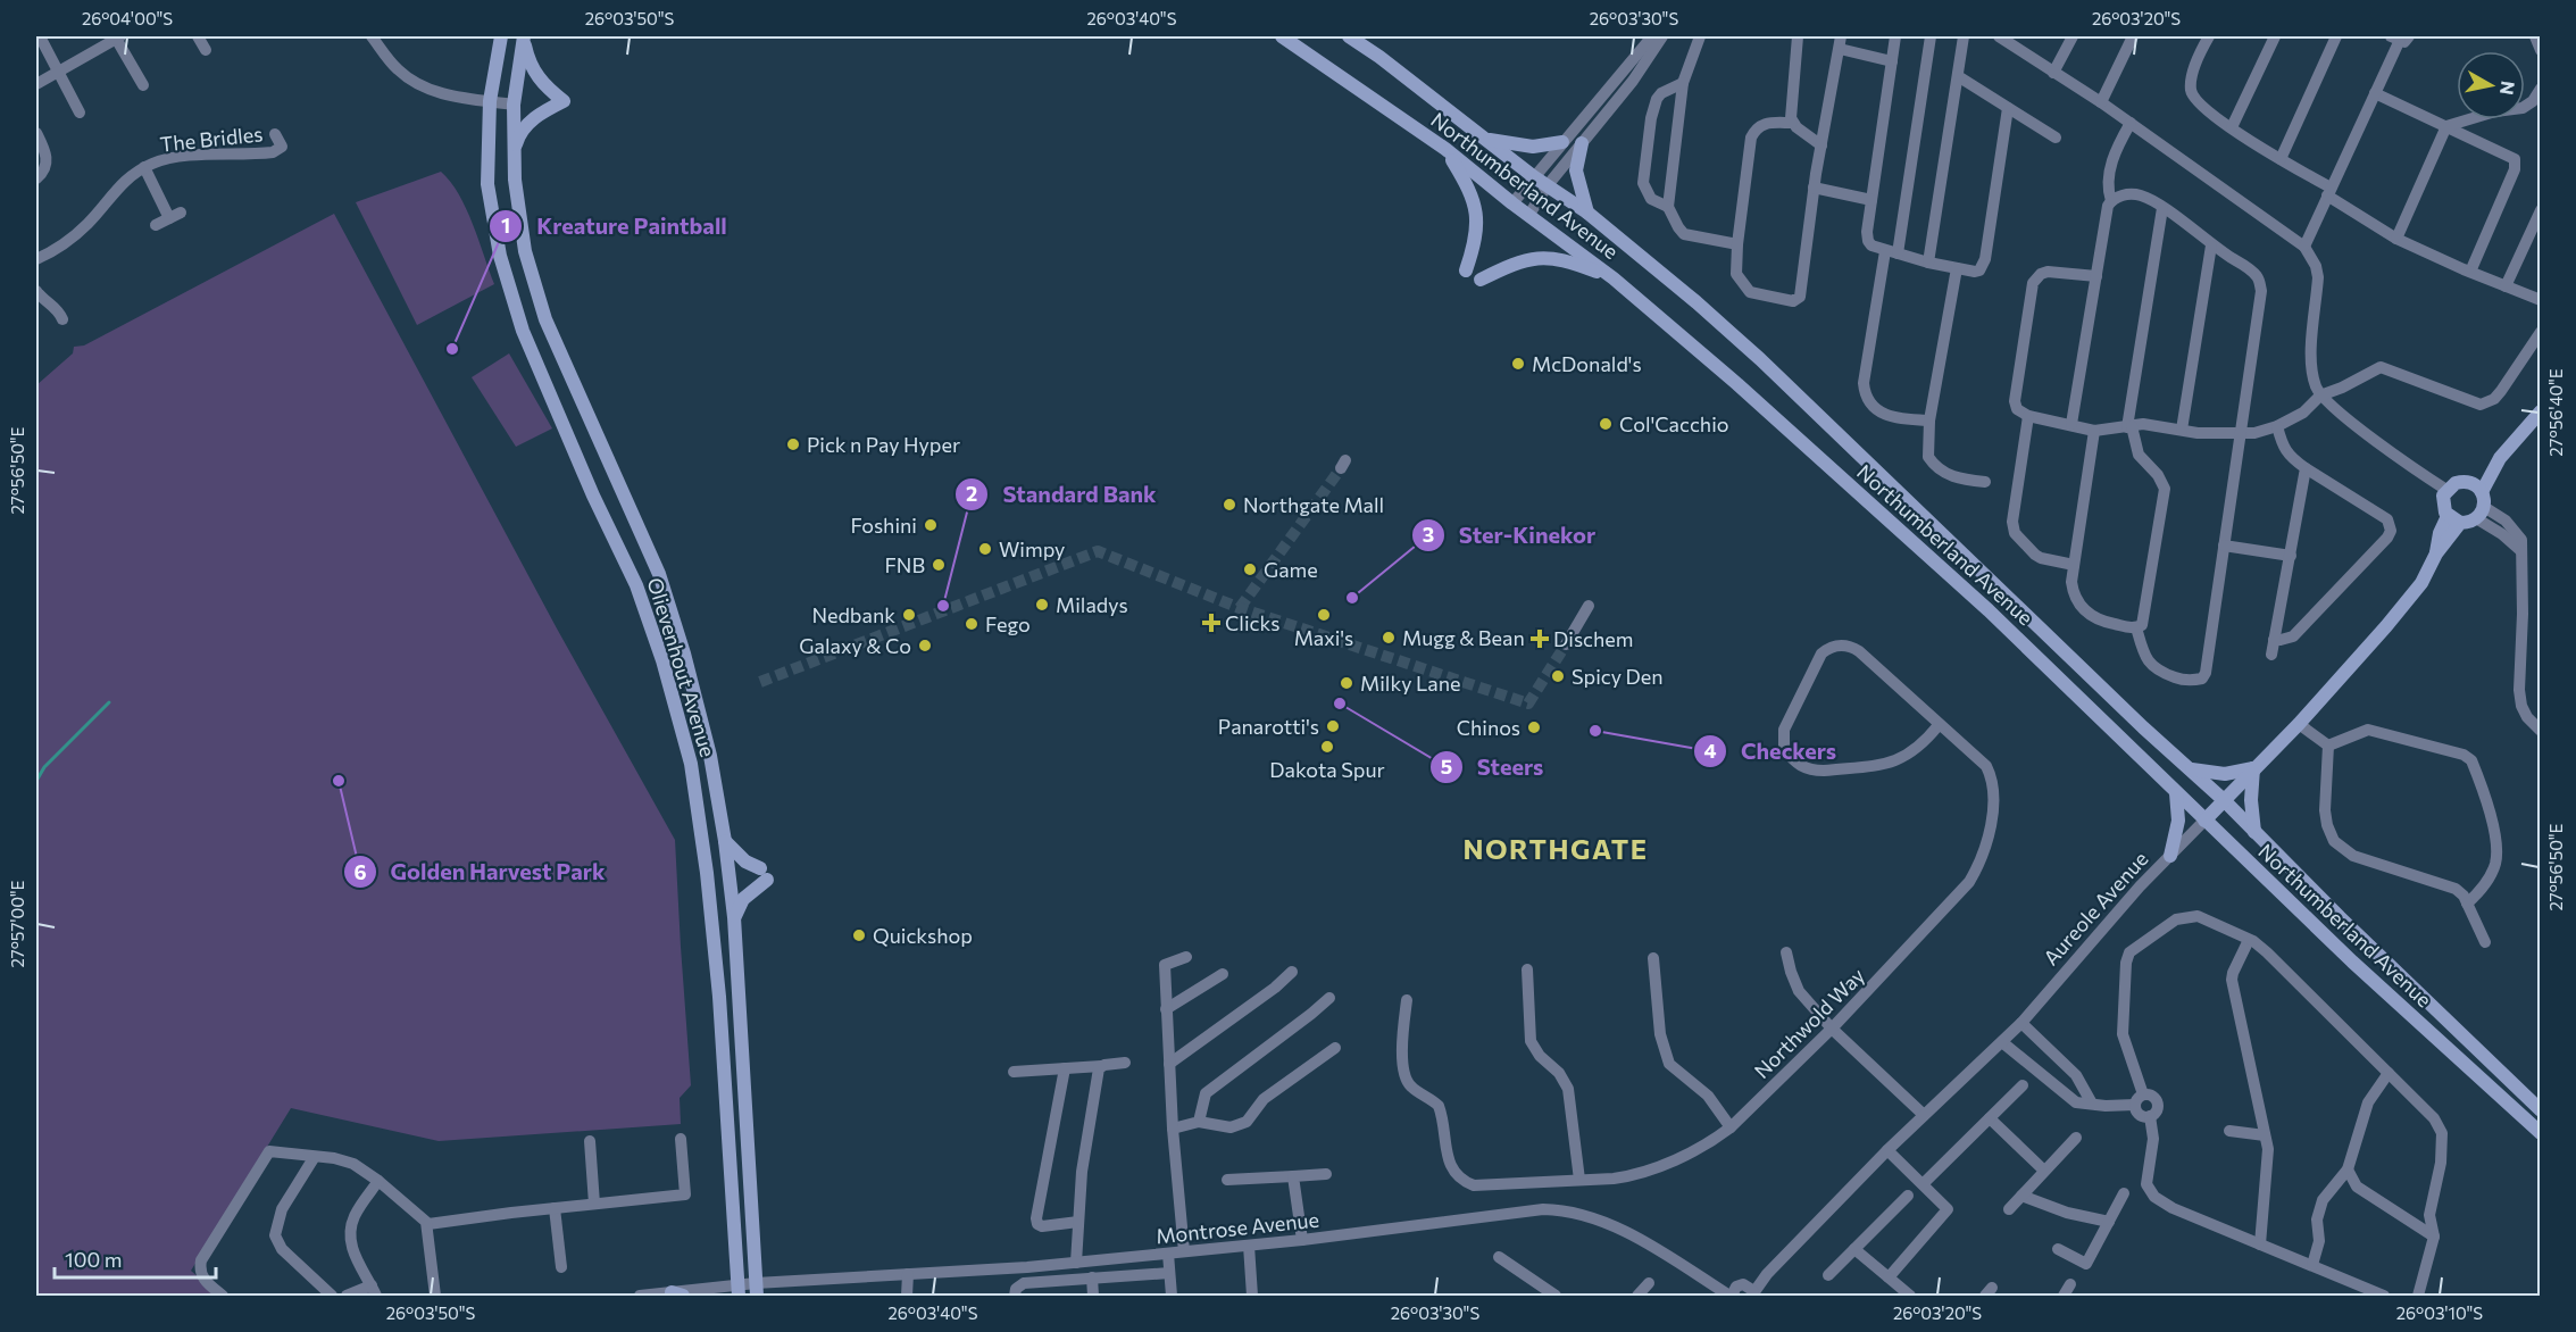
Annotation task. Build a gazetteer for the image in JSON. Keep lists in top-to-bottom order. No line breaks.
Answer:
{"streets":{"main road":["Northumberland Avenue","Olievenhout Avenue","Aureole Avenue"],"street":["The Bridles","Northwold Way","Montrose Avenue"]},"crossings":[["Northumberland Avenue","Aureole Avenue"],["Olievenhout Avenue","Montrose Avenue"],["Aureole Avenue","Montrose Avenue"]],"districts":["NORTHGATE"],"places":{"other":["Kreature Paintball","McDonald's","Col'Cacchio","Pick n Pay Hyper","Northgate Mall","Foshini","Wimpy","FNB","Game","Ster-Kinekor","Miladys","Standard Bank","Nedbank","Maxi's","Fego","Mugg & Bean","Galaxy & Co","Spicy Den","Milky Lane","Steers","Panarotti's","Chinos","Checkers","Dakota Spur","Golden Harvest Park","Quickshop"],"health":["Clicks","Dischem"]},"scale_bar":"100 m","north":"right","coordinates":["26°04'00\"S","26°03'50\"S","26°03'40\"S","26°03'30\"S","26°03'20\"S","27°56'40\"E","27°56'50\"E","27°57'00\"E","26°03'10\"S"]}
